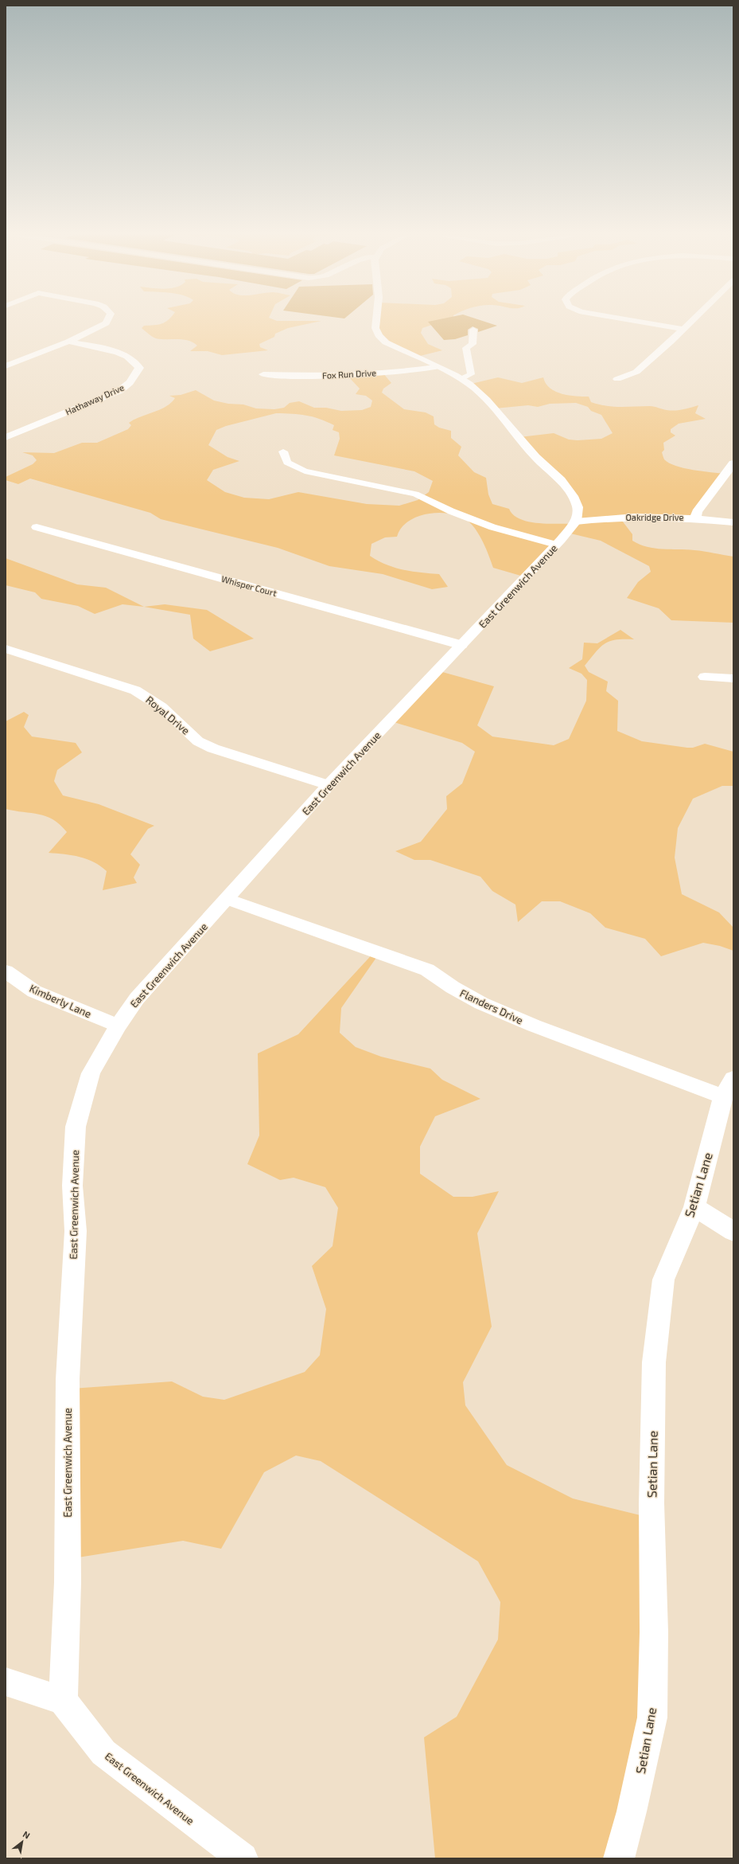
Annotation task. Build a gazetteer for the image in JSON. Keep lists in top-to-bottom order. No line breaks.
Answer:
{"streets":{"street":["Fox Run Drive","Hathaway Drive","Oakridge Drive","Whisper Court","East Greenwich Avenue","Royal Drive","Kimberly Lane","Flanders Drive","Setian Lane"]},"crossings":[["Oakridge Drive","East Greenwich Avenue"],["Whisper Court","East Greenwich Avenue"],["East Greenwich Avenue","Royal Drive"],["East Greenwich Avenue","Kimberly Lane"],["East Greenwich Avenue","Flanders Drive"],["Flanders Drive","Setian Lane"]],"north":"top right"}
